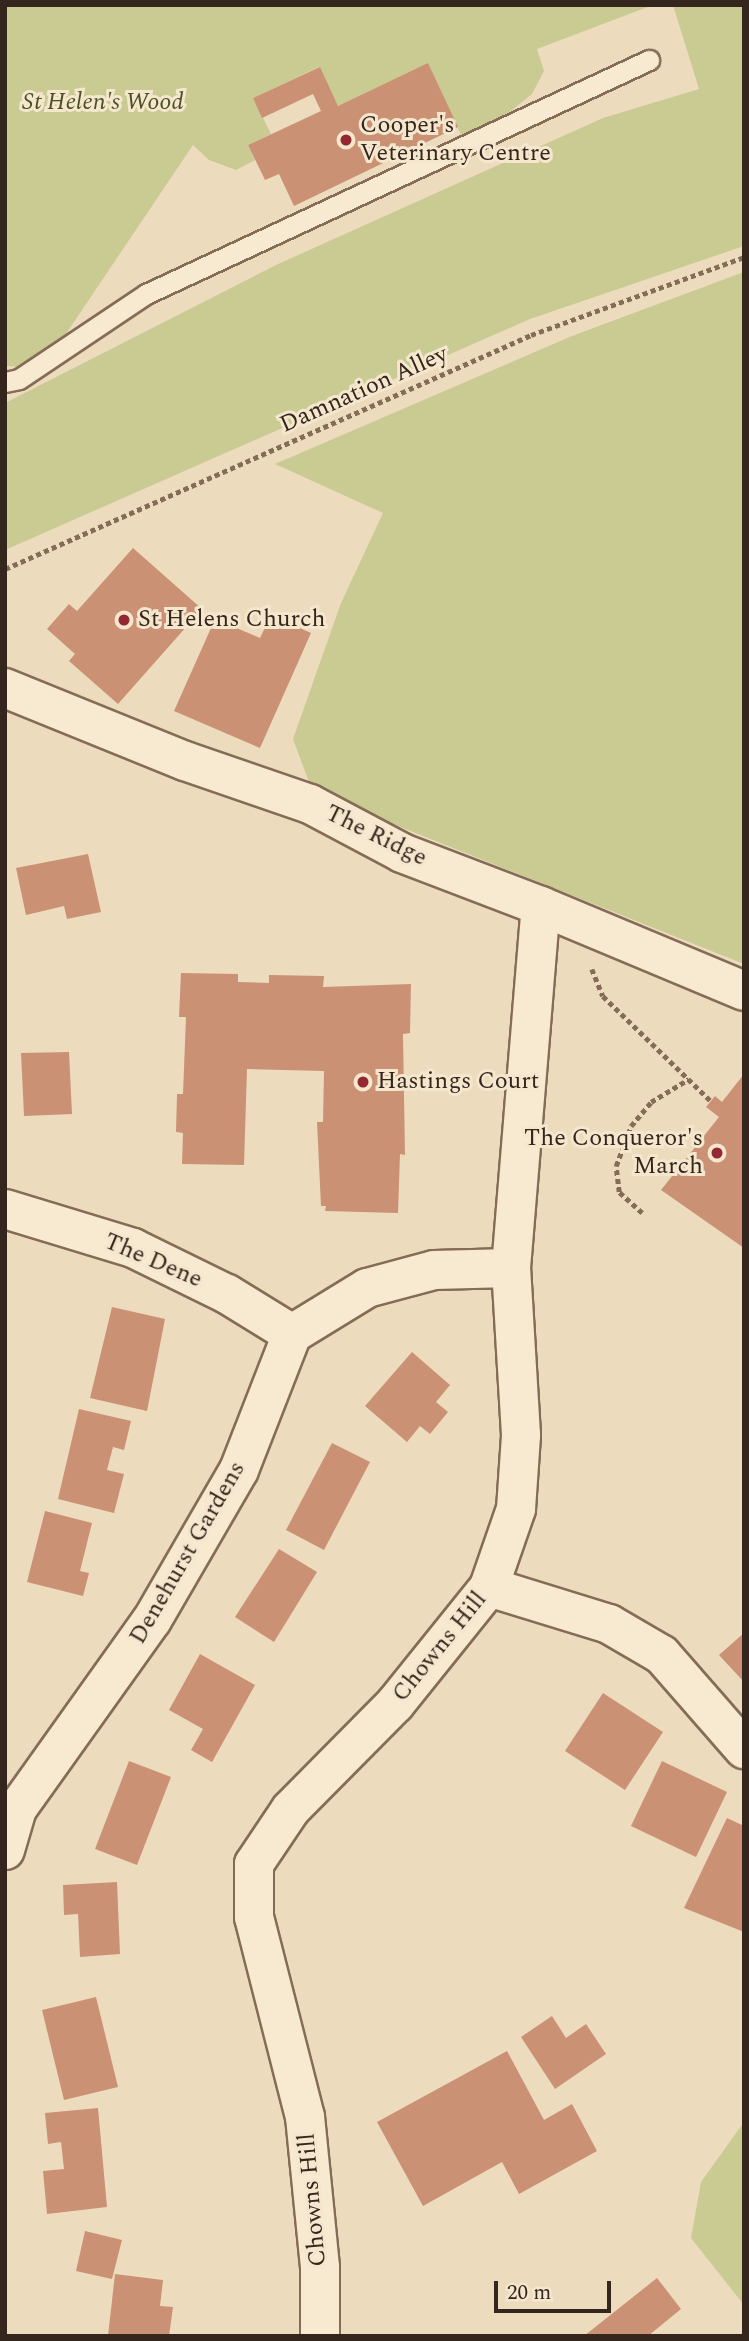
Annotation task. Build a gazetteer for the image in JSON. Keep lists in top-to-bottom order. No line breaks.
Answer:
{"streets":{"street":["The Ridge","The Dene","Denehurst Gardens","Chowns Hill"],"path":["Damnation Alley"]},"crossings":[["The Ridge","Chowns Hill"],["The Dene","Denehurst Gardens"]],"parks":["St Helen's Wood"],"places":["Cooper's Veterinary Centre","St Helens Church","Hastings Court","The Conqueror's March"],"scale_bar":"20 m"}
